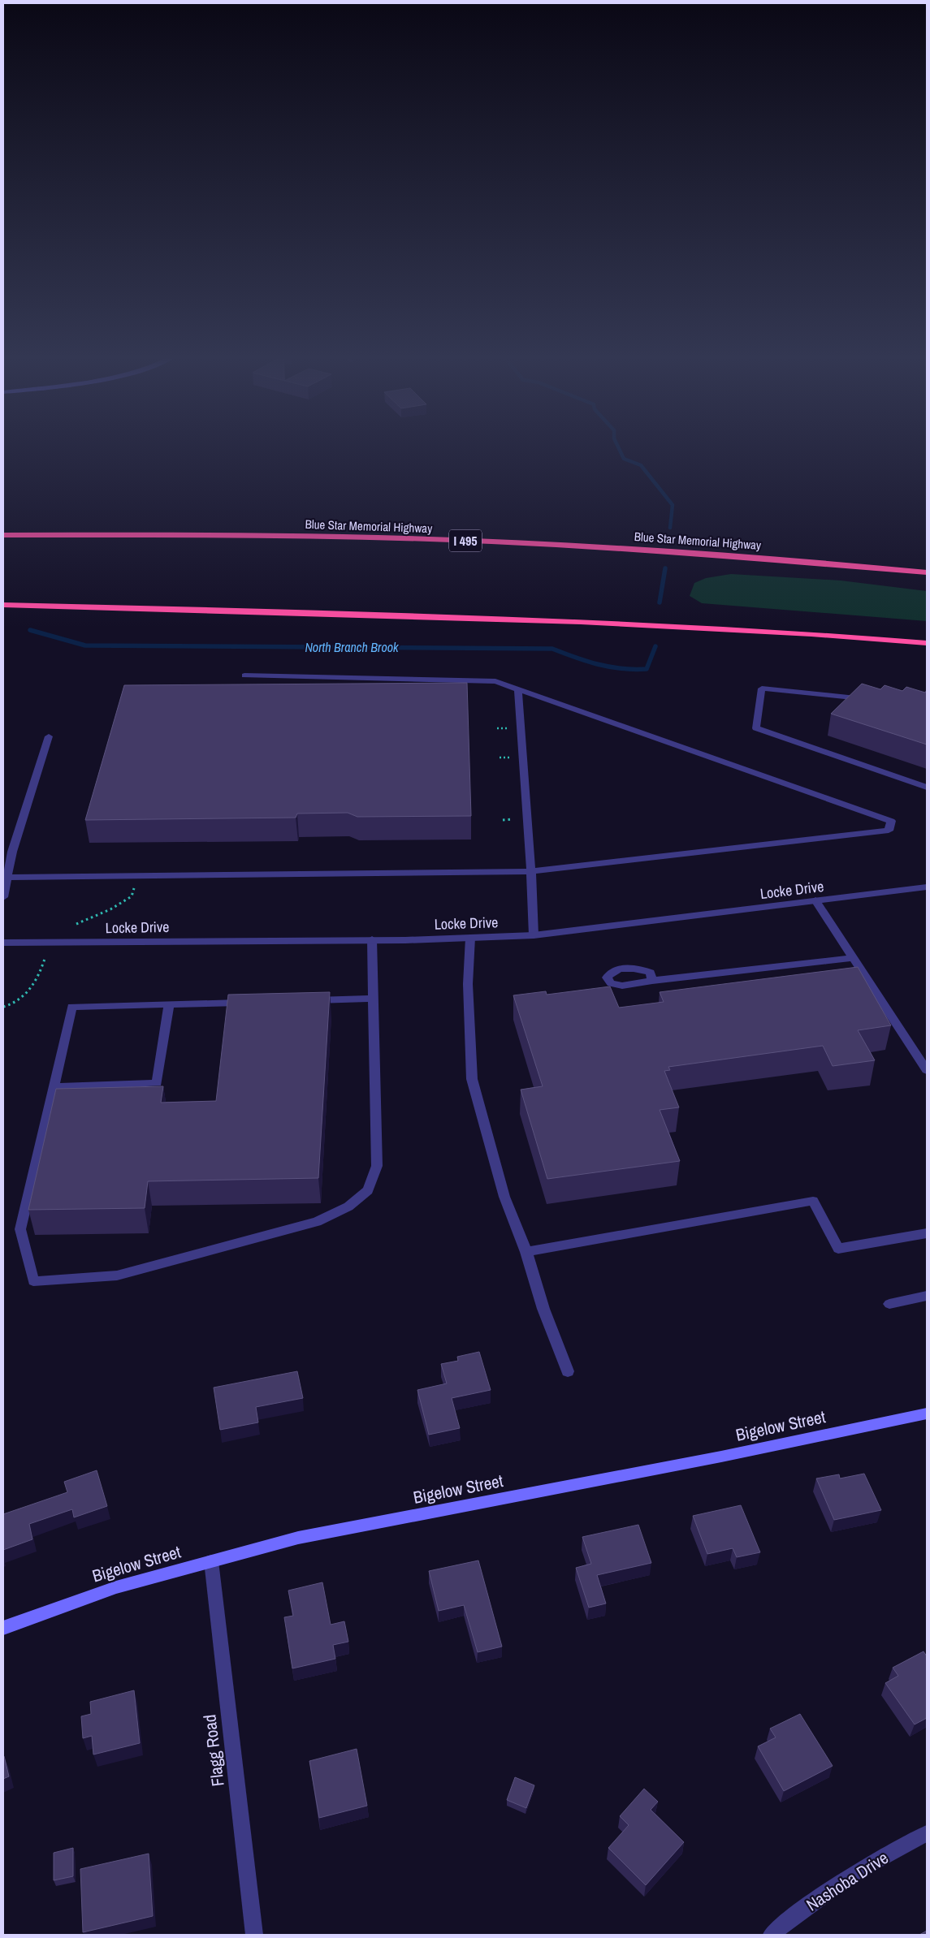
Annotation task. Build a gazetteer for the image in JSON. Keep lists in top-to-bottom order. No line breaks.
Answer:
{"streets":{"highway":["Blue Star Memorial Highway","I 495"],"street":["Locke Drive","Bigelow Street","Flagg Road","Nashoba Drive"]},"crossings":[["Bigelow Street","Flagg Road"]],"water":["North Branch Brook"]}
